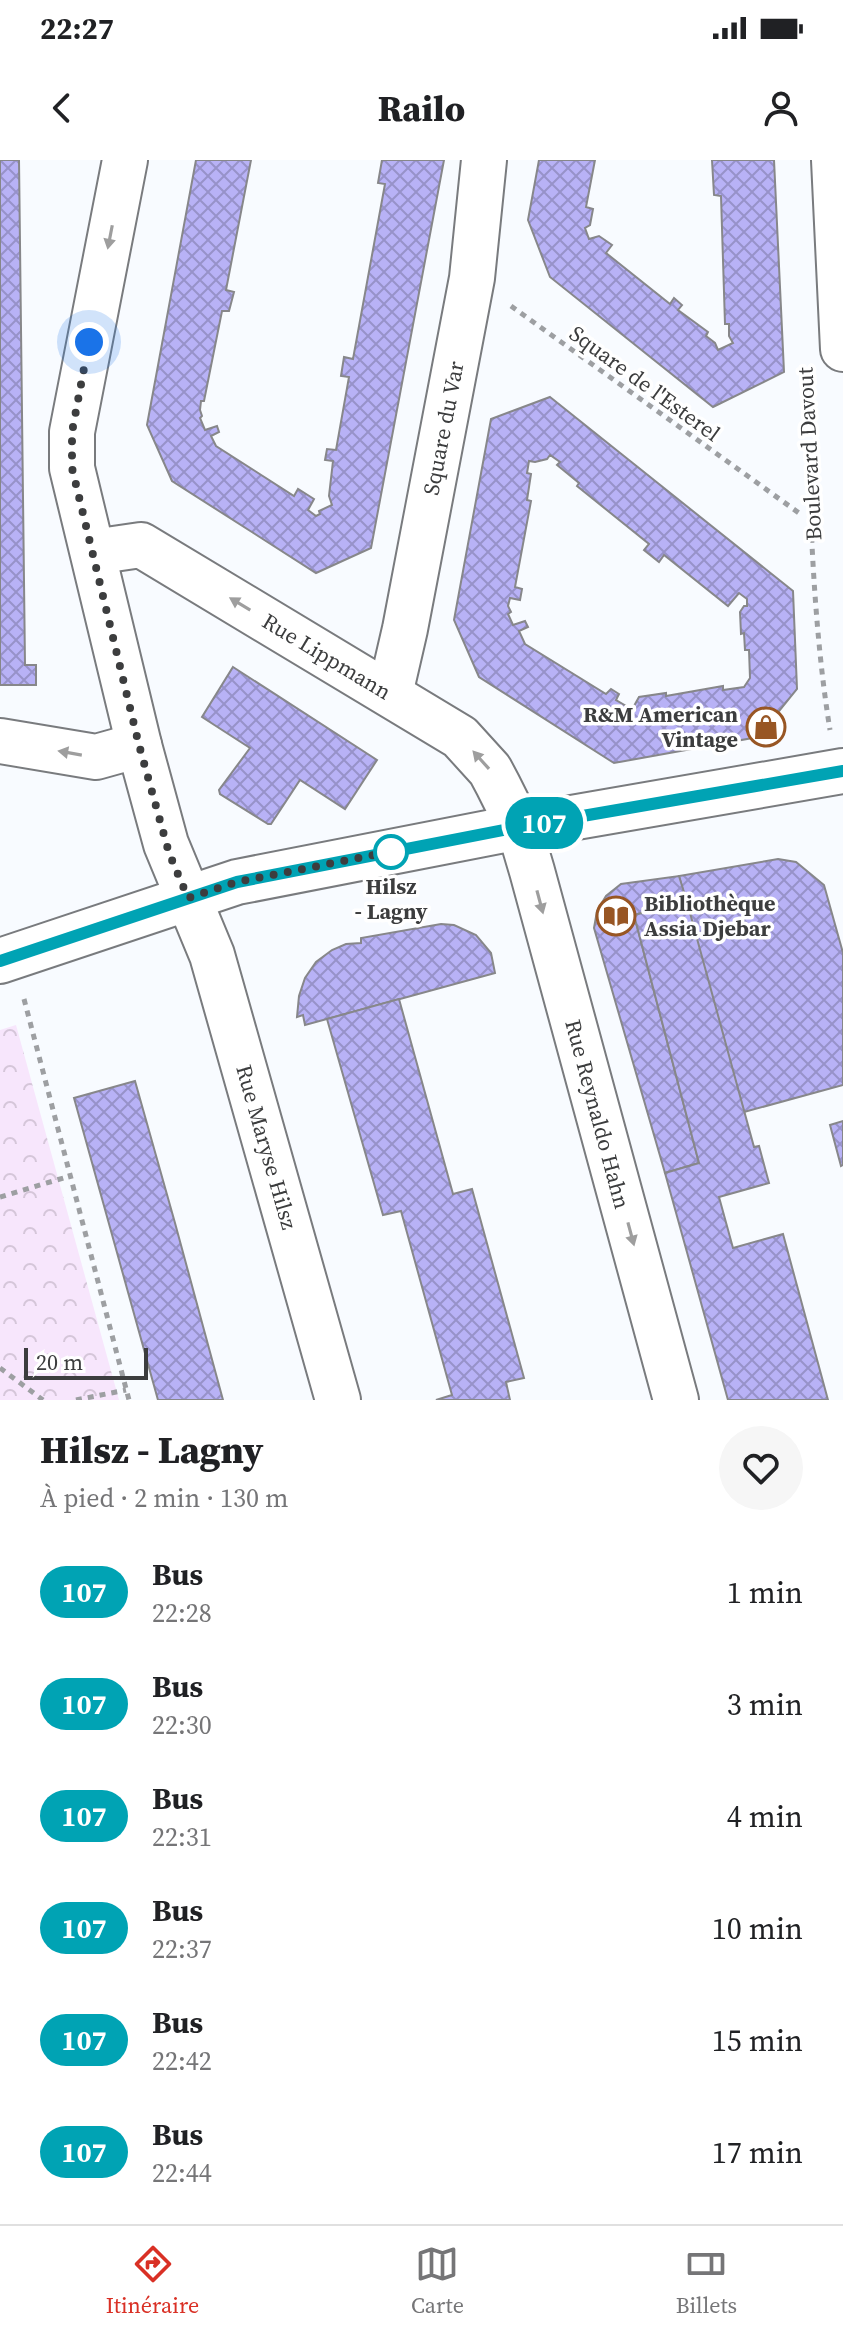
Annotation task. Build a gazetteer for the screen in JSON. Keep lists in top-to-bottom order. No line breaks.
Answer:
{"streets":{"street":["Square du Var","Boulevard Davout","Rue Lippmann","Rue Reynaldo Hahn","Rue Maryse Hilsz"],"path":["Square de l'Esterel"]},"crossings":[["Square de l'Esterel","Square du Var"],["Square du Var","Rue Lippmann"],["Rue Lippmann","Rue Reynaldo Hahn"],["Rue Lippmann","Rue Maryse Hilsz"]],"one_way":["Rue Lippmann","Rue Reynaldo Hahn"],"places":{"shop":["R&M American Vintage"],"other":["Hilsz - Lagny"],"library":["Bibliothèque Assia Djebar"]},"lines":["bus line 107"],"scale_bar":"20 m","page":{"status":"22:27","header":"Railo","on_map":"107","scale":"20 m","heading":["Hilsz - Lagny","À pied · 2 min · 130 m"],"list":[{"mark":"107","name":"Bus","note":"22:28","value":"1 min"},{"mark":"107","name":"Bus","note":"22:30","value":"3 min"},{"mark":"107","name":"Bus","note":"22:31","value":"4 min"},{"mark":"107","name":"Bus","note":"22:37","value":"10 min"},{"mark":"107","name":"Bus","note":"22:42","value":"15 min"},{"mark":"107","name":"Bus","note":"22:44","value":"17 min"}],"tabs":["Itinéraire","Carte","Billets"]}}
